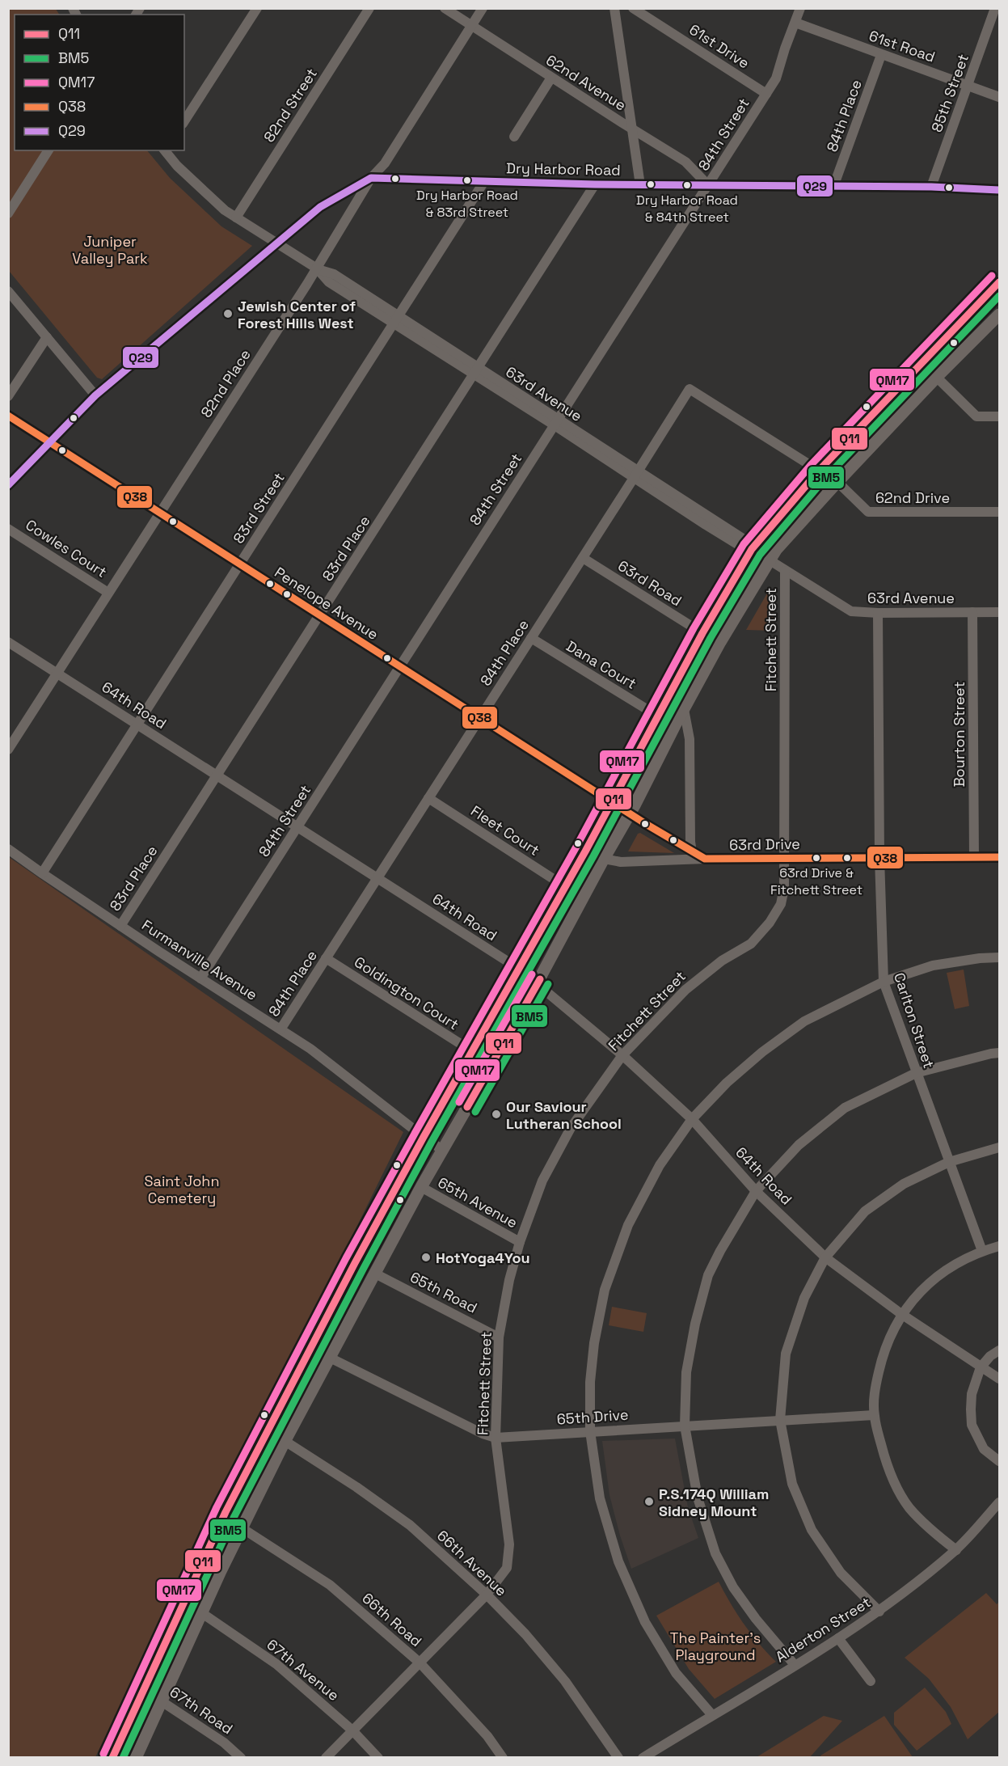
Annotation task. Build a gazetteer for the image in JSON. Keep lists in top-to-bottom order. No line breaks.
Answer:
{"streets":{"street":["61st Drive","61st Road","62nd Avenue","85th Street","82nd Street","84th Place","84th Street","Dry Harbor Road","82nd Place","63rd Avenue","62nd Drive","83rd Street","Cowles Court","83rd Place","63rd Road","Penelope Avenue","Fitchett Street","Dana Court","64th Road","Bourton Street","Fleet Court","63rd Drive","Furmanville Avenue","Goldington Court","Carlton Street","65th Avenue","65th Road","65th Drive","66th Avenue","66th Road","Alderton Street","67th Avenue","67th Road"]},"crossings":[["61st Drive","84th Street"],["61st Road","85th Street"],["61st Road","84th Place"],["61st Road","84th Street"],["62nd Avenue","84th Street"],["62nd Avenue","Dry Harbor Road"],["62nd Avenue","82nd Place"],["85th Street","Dry Harbor Road"],["82nd Street","63rd Avenue"],["84th Place","Dry Harbor Road"],["84th Place","63rd Avenue"],["84th Place","63rd Road"],["84th Place","Penelope Avenue"],["84th Place","Dana Court"],["84th Place","64th Road"],["84th Place","Fleet Court"],["84th Place","Furmanville Avenue"],["84th Place","Goldington Court"],["84th Street","Dry Harbor Road"],["84th Street","63rd Avenue"],["84th Street","Penelope Avenue"],["84th Street","64th Road"],["84th Street","Furmanville Avenue"],["Dry Harbor Road","82nd Place"],["Dry Harbor Road","83rd Street"],["Dry Harbor Road","83rd Place"],["82nd Place","63rd Avenue"],["82nd Place","Cowles Court"],["82nd Place","Penelope Avenue"],["82nd Place","64th Road"],["63rd Avenue","83rd Street"],["63rd Avenue","83rd Place"],["63rd Avenue","Fitchett Street"],["63rd Avenue","Bourton Street"],["63rd Avenue","Carlton Street"],["83rd Street","Penelope Avenue"],["83rd Street","64th Road"],["83rd Street","Furmanville Avenue"],["83rd Place","Penelope Avenue"],["83rd Place","64th Road"],["83rd Place","Furmanville Avenue"],["Penelope Avenue","63rd Drive"],["Fitchett Street","64th Road"],["Fitchett Street","63rd Drive"],["Fitchett Street","65th Avenue"],["Fitchett Street","65th Road"],["Fitchett Street","65th Drive"],["Fitchett Street","66th Avenue"],["Fitchett Street","66th Road"],["Fitchett Street","67th Avenue"],["Bourton Street","63rd Drive"],["63rd Drive","Carlton Street"]],"parks":["Juniper Valley Park","Saint John Cemetery","The Painter's Playground"],"places":["Dry Harbor Road & 83rd Street","Dry Harbor Road & 84th Street","Jewish Center of Forest Hills West","63rd Drive & Fitchett Street","Our Saviour Lutheran School","HotYoga4You","P.S.174Q William Sidney Mount"],"lines":["transit line Q29","transit line QM17","transit line Q11","transit line BM5","transit line Q38"],"legend":["Q11","BM5","QM17","Q38","Q29"]}
